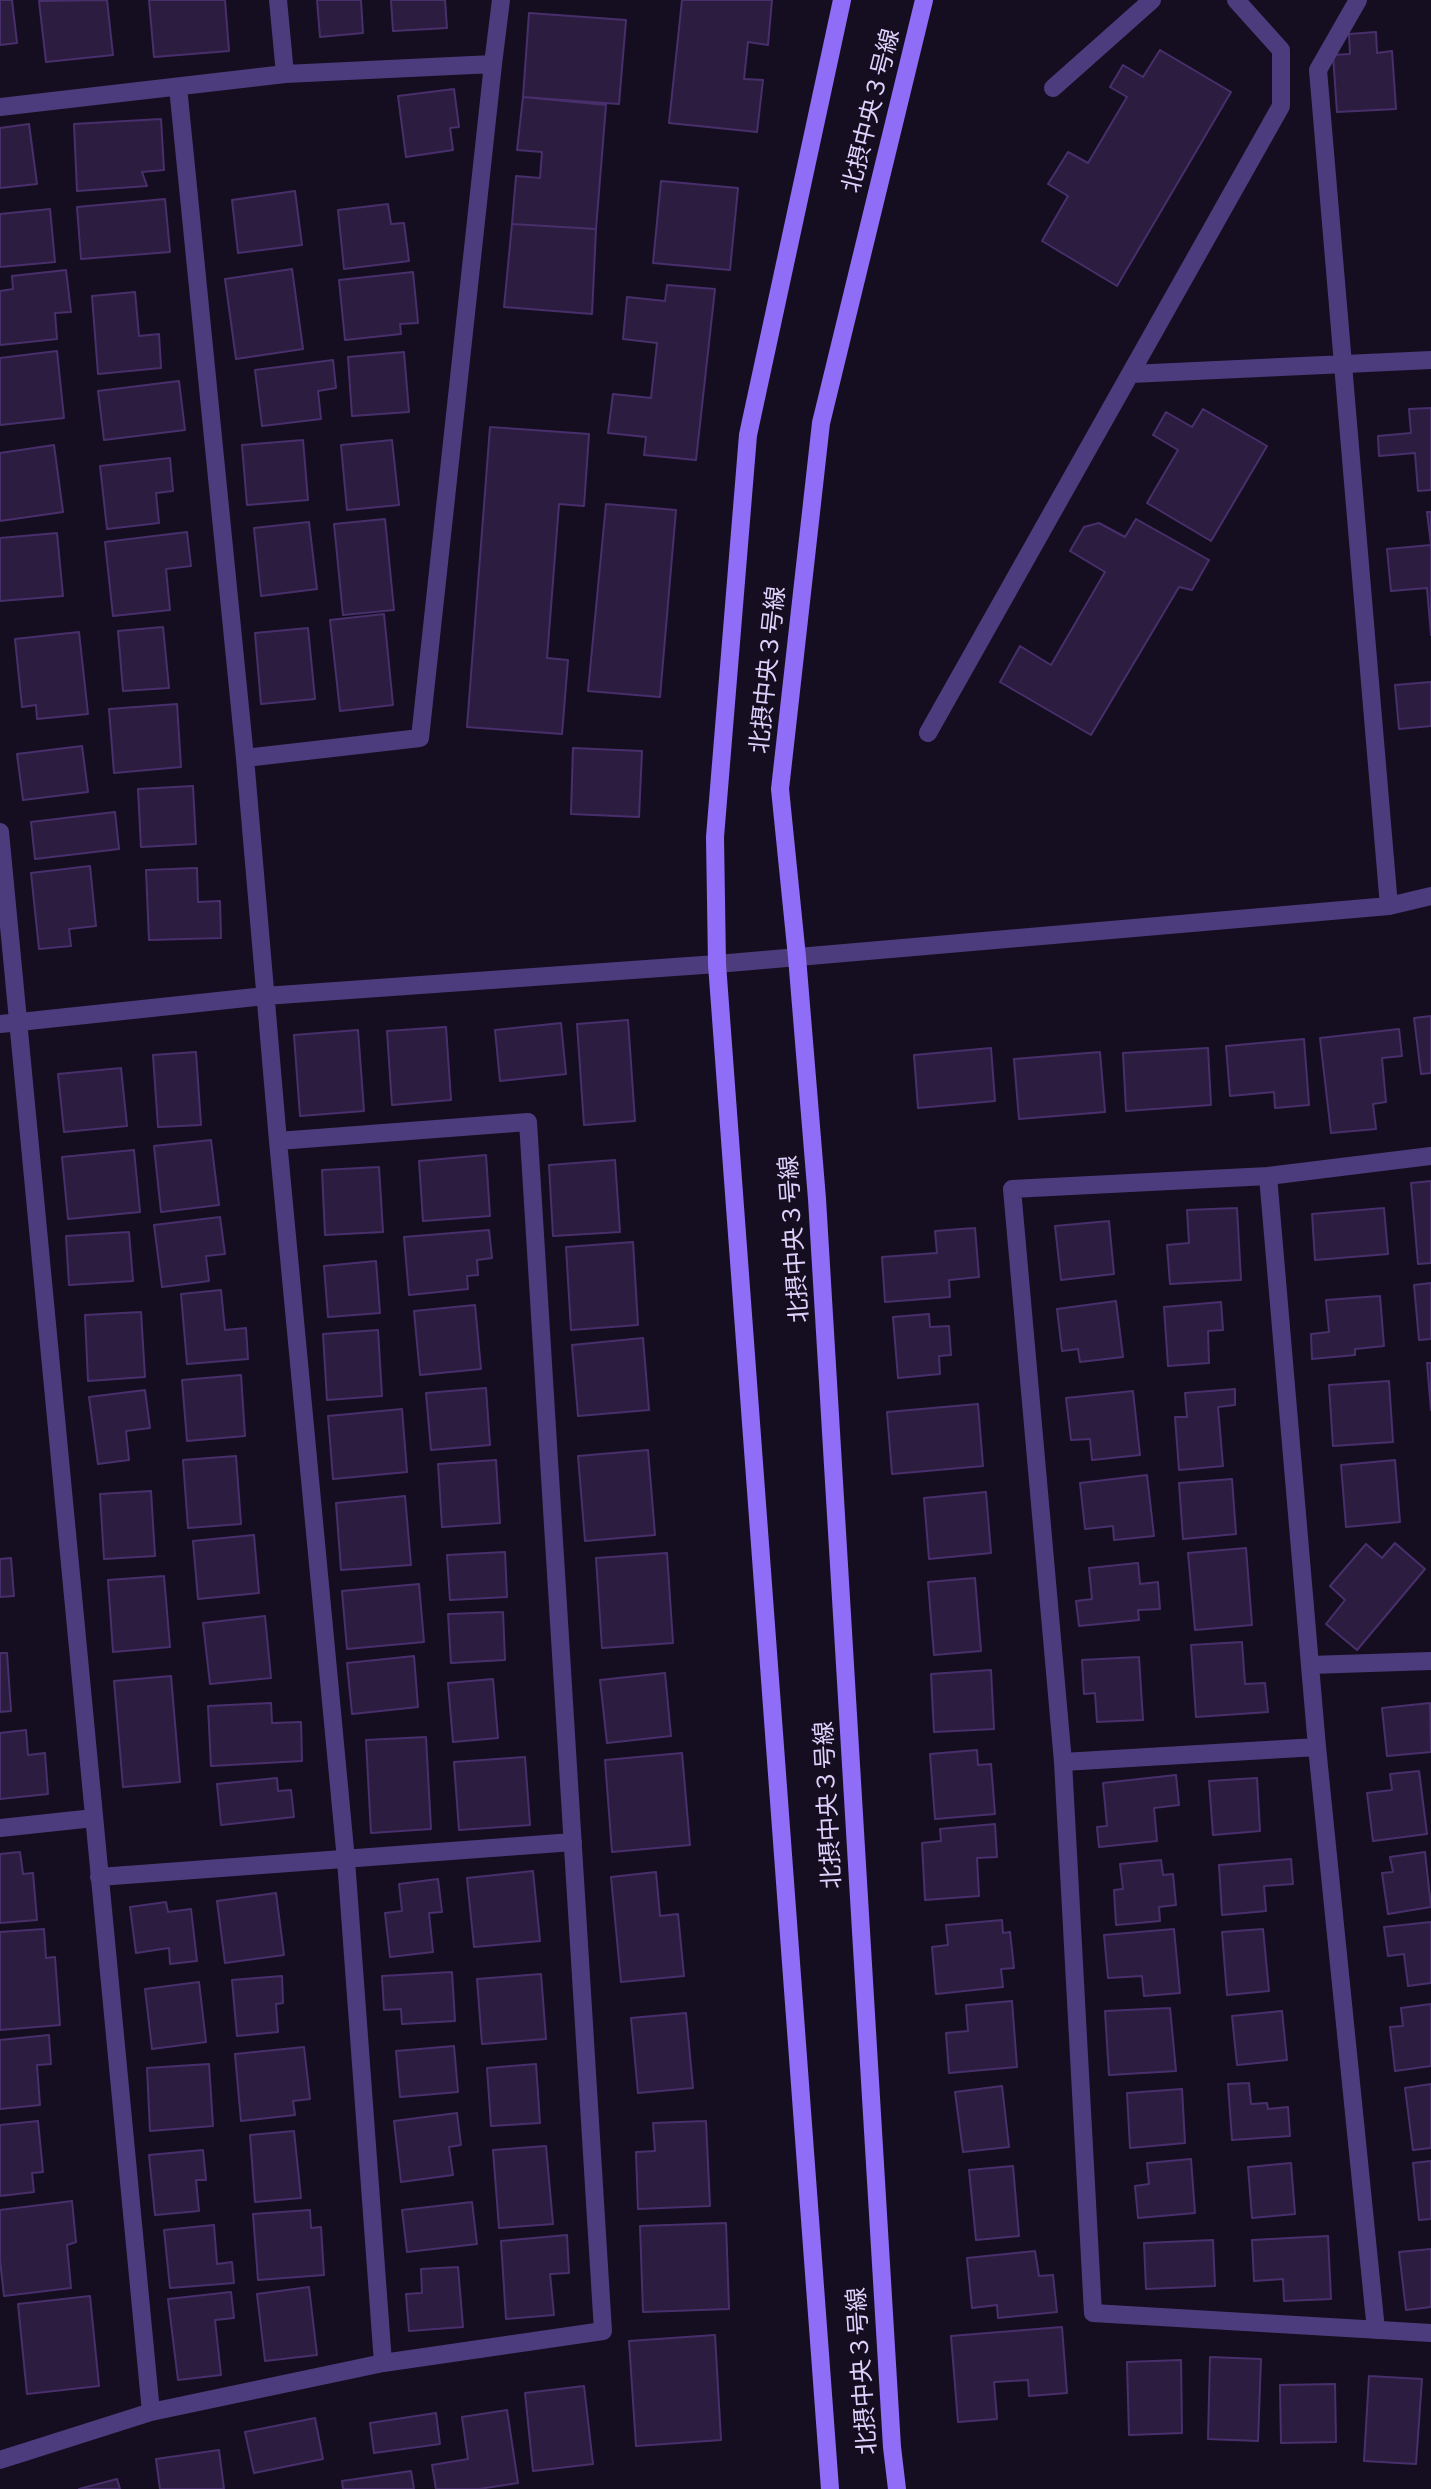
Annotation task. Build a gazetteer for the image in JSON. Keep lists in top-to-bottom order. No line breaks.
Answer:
{"streets":{"street":["北摂中央３号線"]}}
